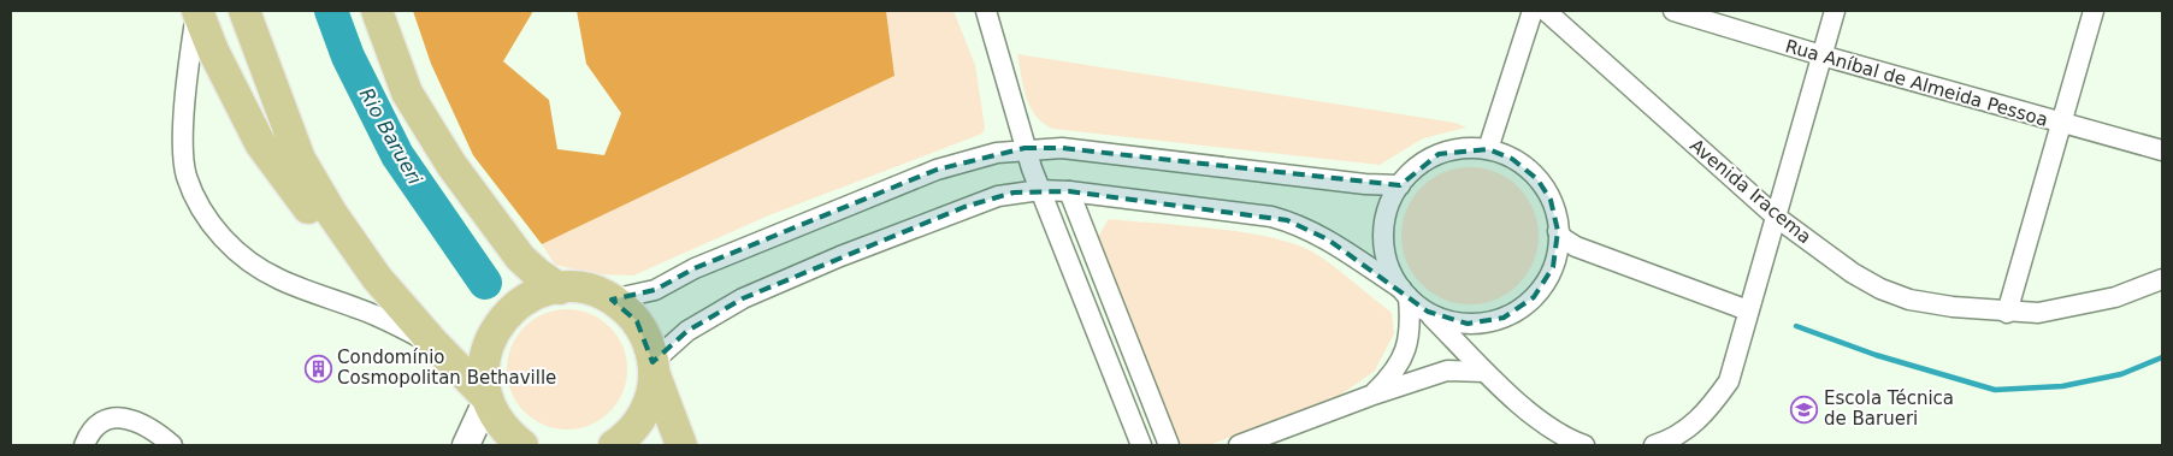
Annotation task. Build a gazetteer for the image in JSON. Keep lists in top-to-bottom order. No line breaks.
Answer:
{"streets":{"street":["Rua Aníbal de Almeida Pessoa","Avenida Iracema"]},"water":["Rio Barueri"],"places":{"building":["Condomínio Cosmopolitan Bethaville"],"school or university":["Escola Técnica de Barueri"]}}
